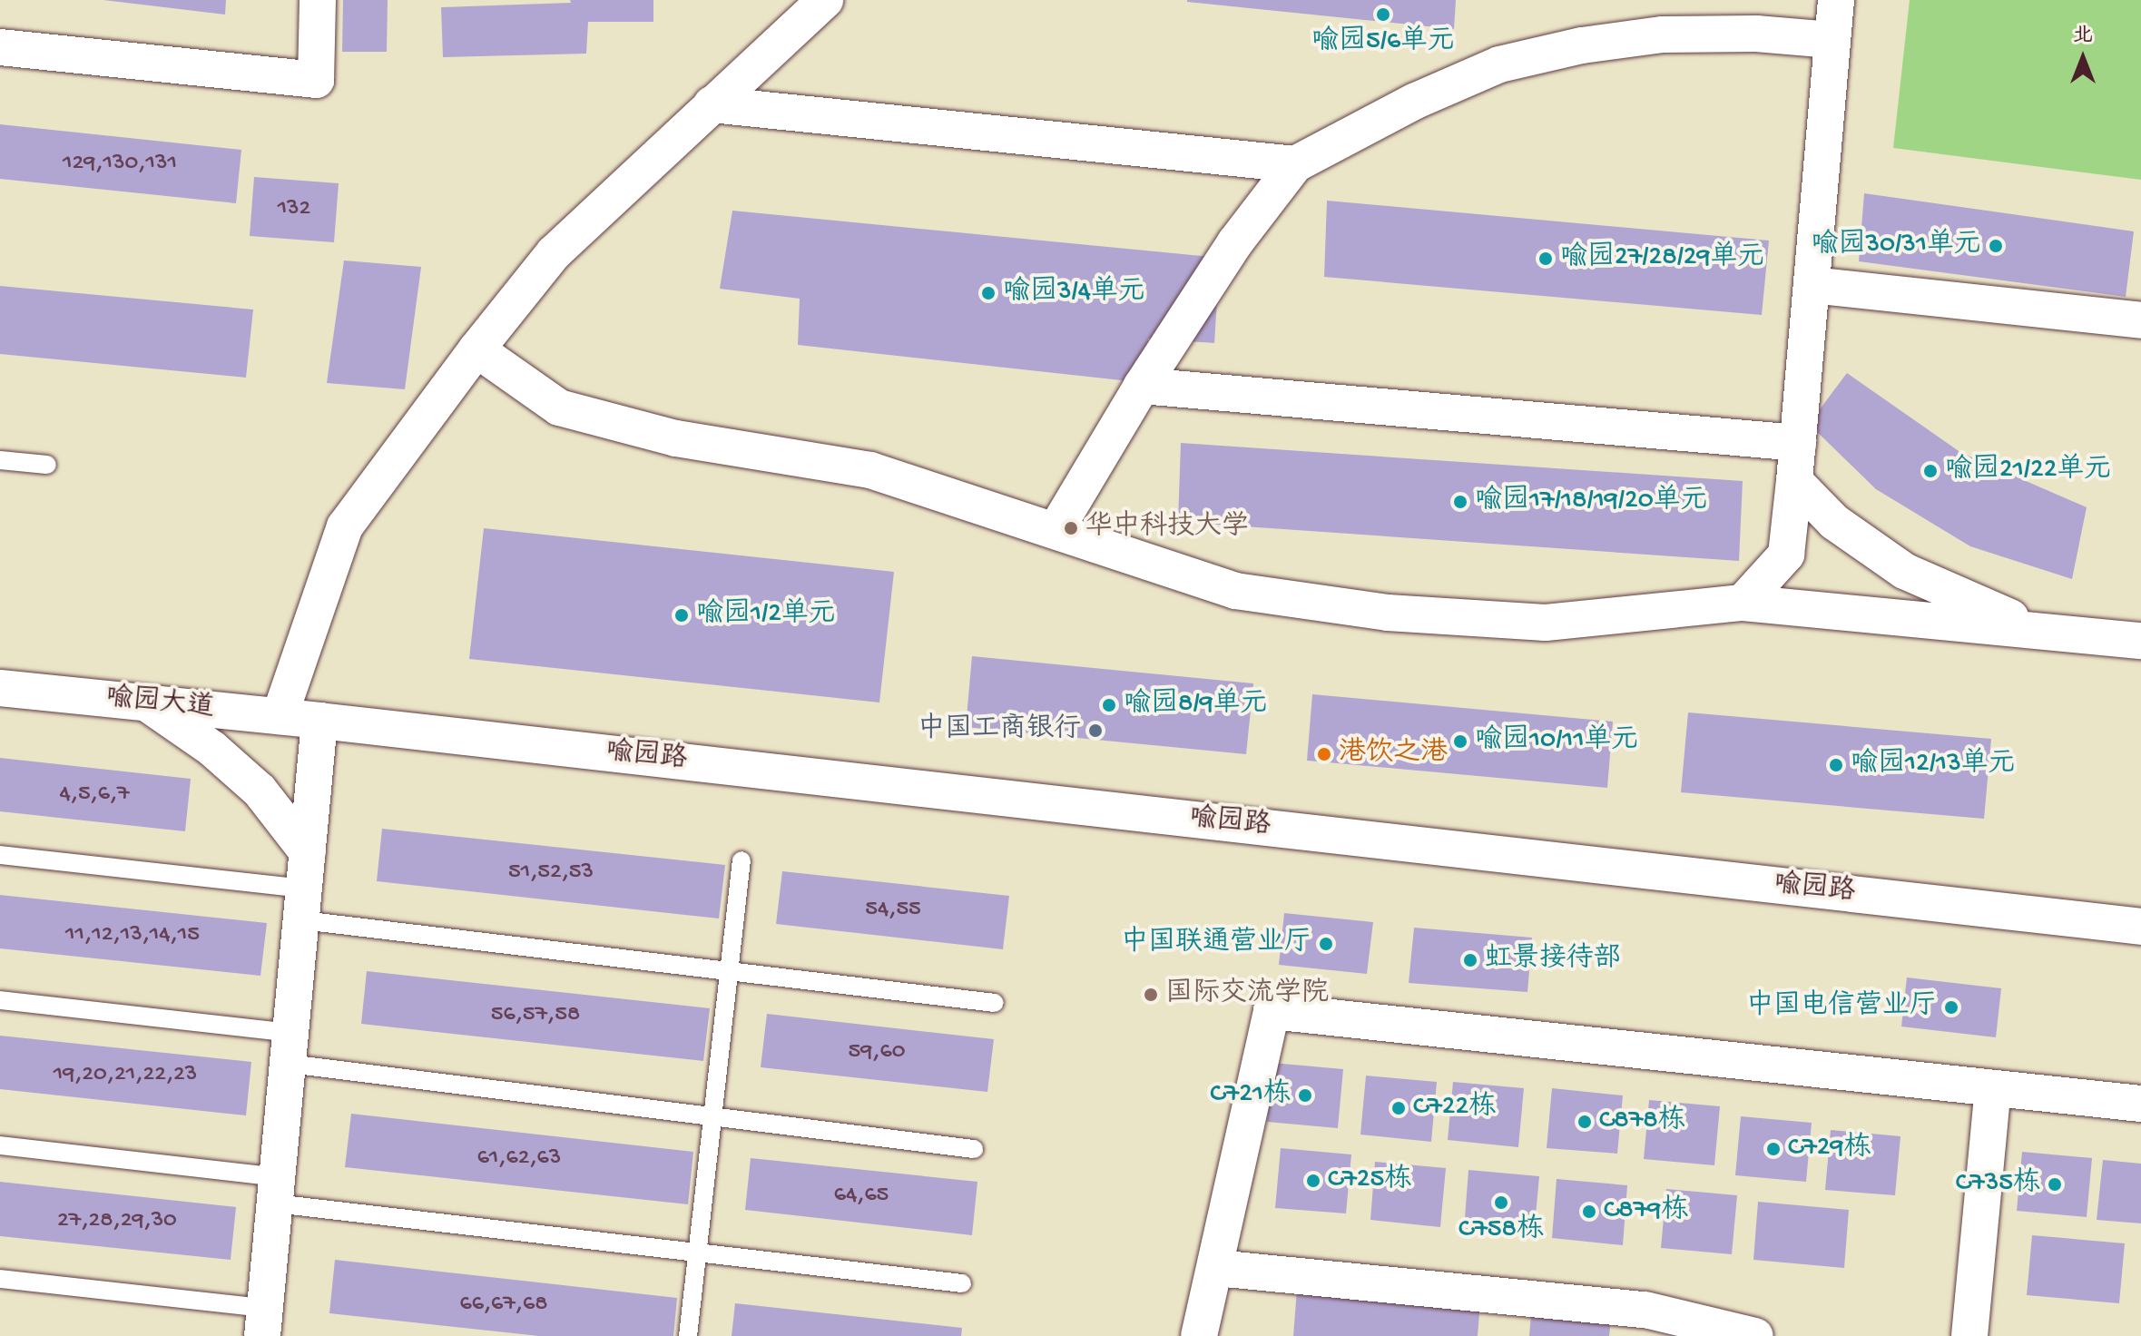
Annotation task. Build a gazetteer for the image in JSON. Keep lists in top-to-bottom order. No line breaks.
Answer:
{"streets":{"street":["喻园大道","喻园路"]},"crossings":[["喻园大道","喻园路"]],"places":["喻园5/6单元","喻园30/31单元","喻园27/28/29单元","喻园3/4单元","喻园21/22单元","喻园17/18/19/20单元","华中科技大学","喻园1/2单元","喻园8/9单元","中国工商银行","喻园10/11单元","港饮之港","喻园12/13单元","中国联通营业厅","虹景接待部","国际交流学院","中国电信营业厅","C721栋","C722栋","C878栋","C729栋","C725栋","C735栋","C758栋","C879栋"],"house_numbers":["129,130,131","132","4,5,6,7","51,52,53","54,55","11,12,13,14,15","56,57,58","59,60","19,20,21,22,23","61,62,63","64,65","27,28,29,30","66,67,68"],"north":"top"}
